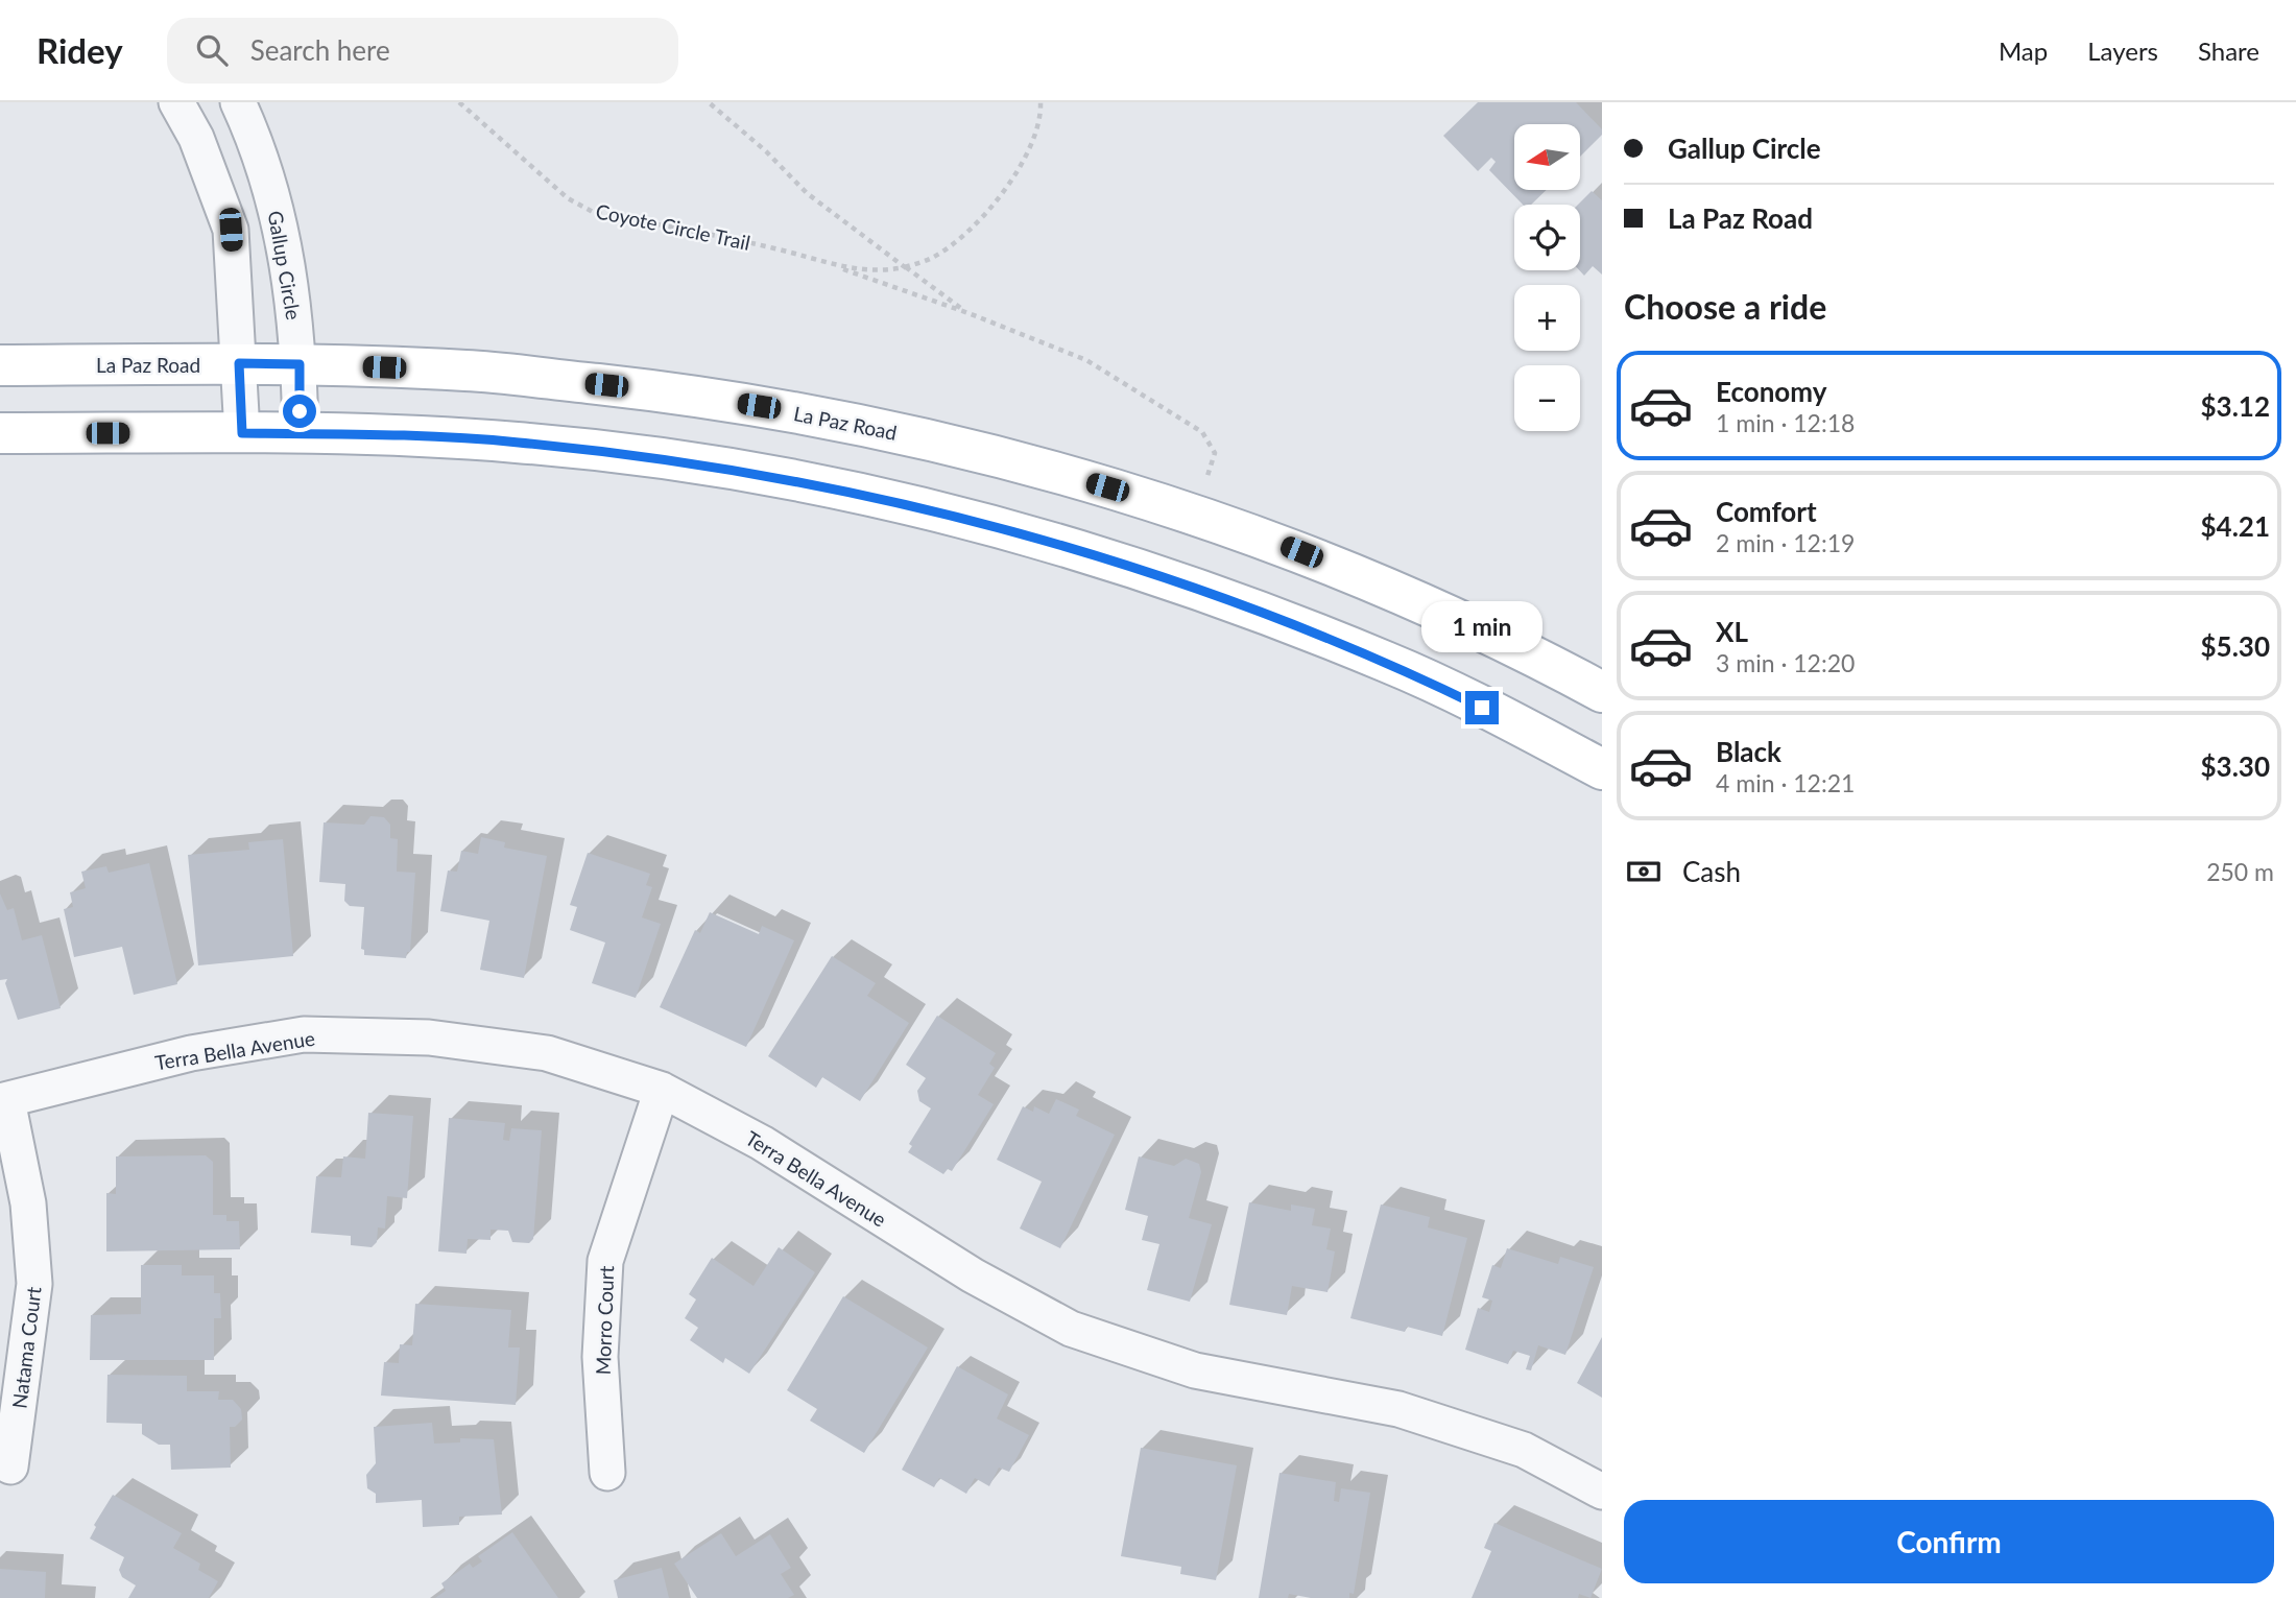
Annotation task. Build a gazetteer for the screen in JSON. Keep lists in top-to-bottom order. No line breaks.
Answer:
{"streets":{"main road":["La Paz Road"],"street":["Gallup Circle","Terra Bella Avenue","Morro Court","Natama Court"],"path":["Coyote Circle Trail"]},"crossings":[["Coyote Circle Trail","La Paz Road"],["Gallup Circle","La Paz Road"],["Terra Bella Avenue","Morro Court"],["Terra Bella Avenue","Natama Court"]],"north":"left","page":{"header":"Ridey","search":"Search here","nav":["Map","Layers","Share"],"banner":["Gallup Circle","La Paz Road"],"map_buttons":["+","−"],"heading":"Choose a ride","list":[{"name":"Economy","note":"1 min · 12:18","value":"$3.12"},{"name":"Comfort","note":"2 min · 12:19","value":"$4.21"},{"name":"XL","note":"3 min · 12:20","value":"$5.30"},{"name":"Black","note":"4 min · 12:21","value":"$3.30"}],"bubble":"1 min","pay":["Cash","250 m"],"buttons":"Confirm"}}
